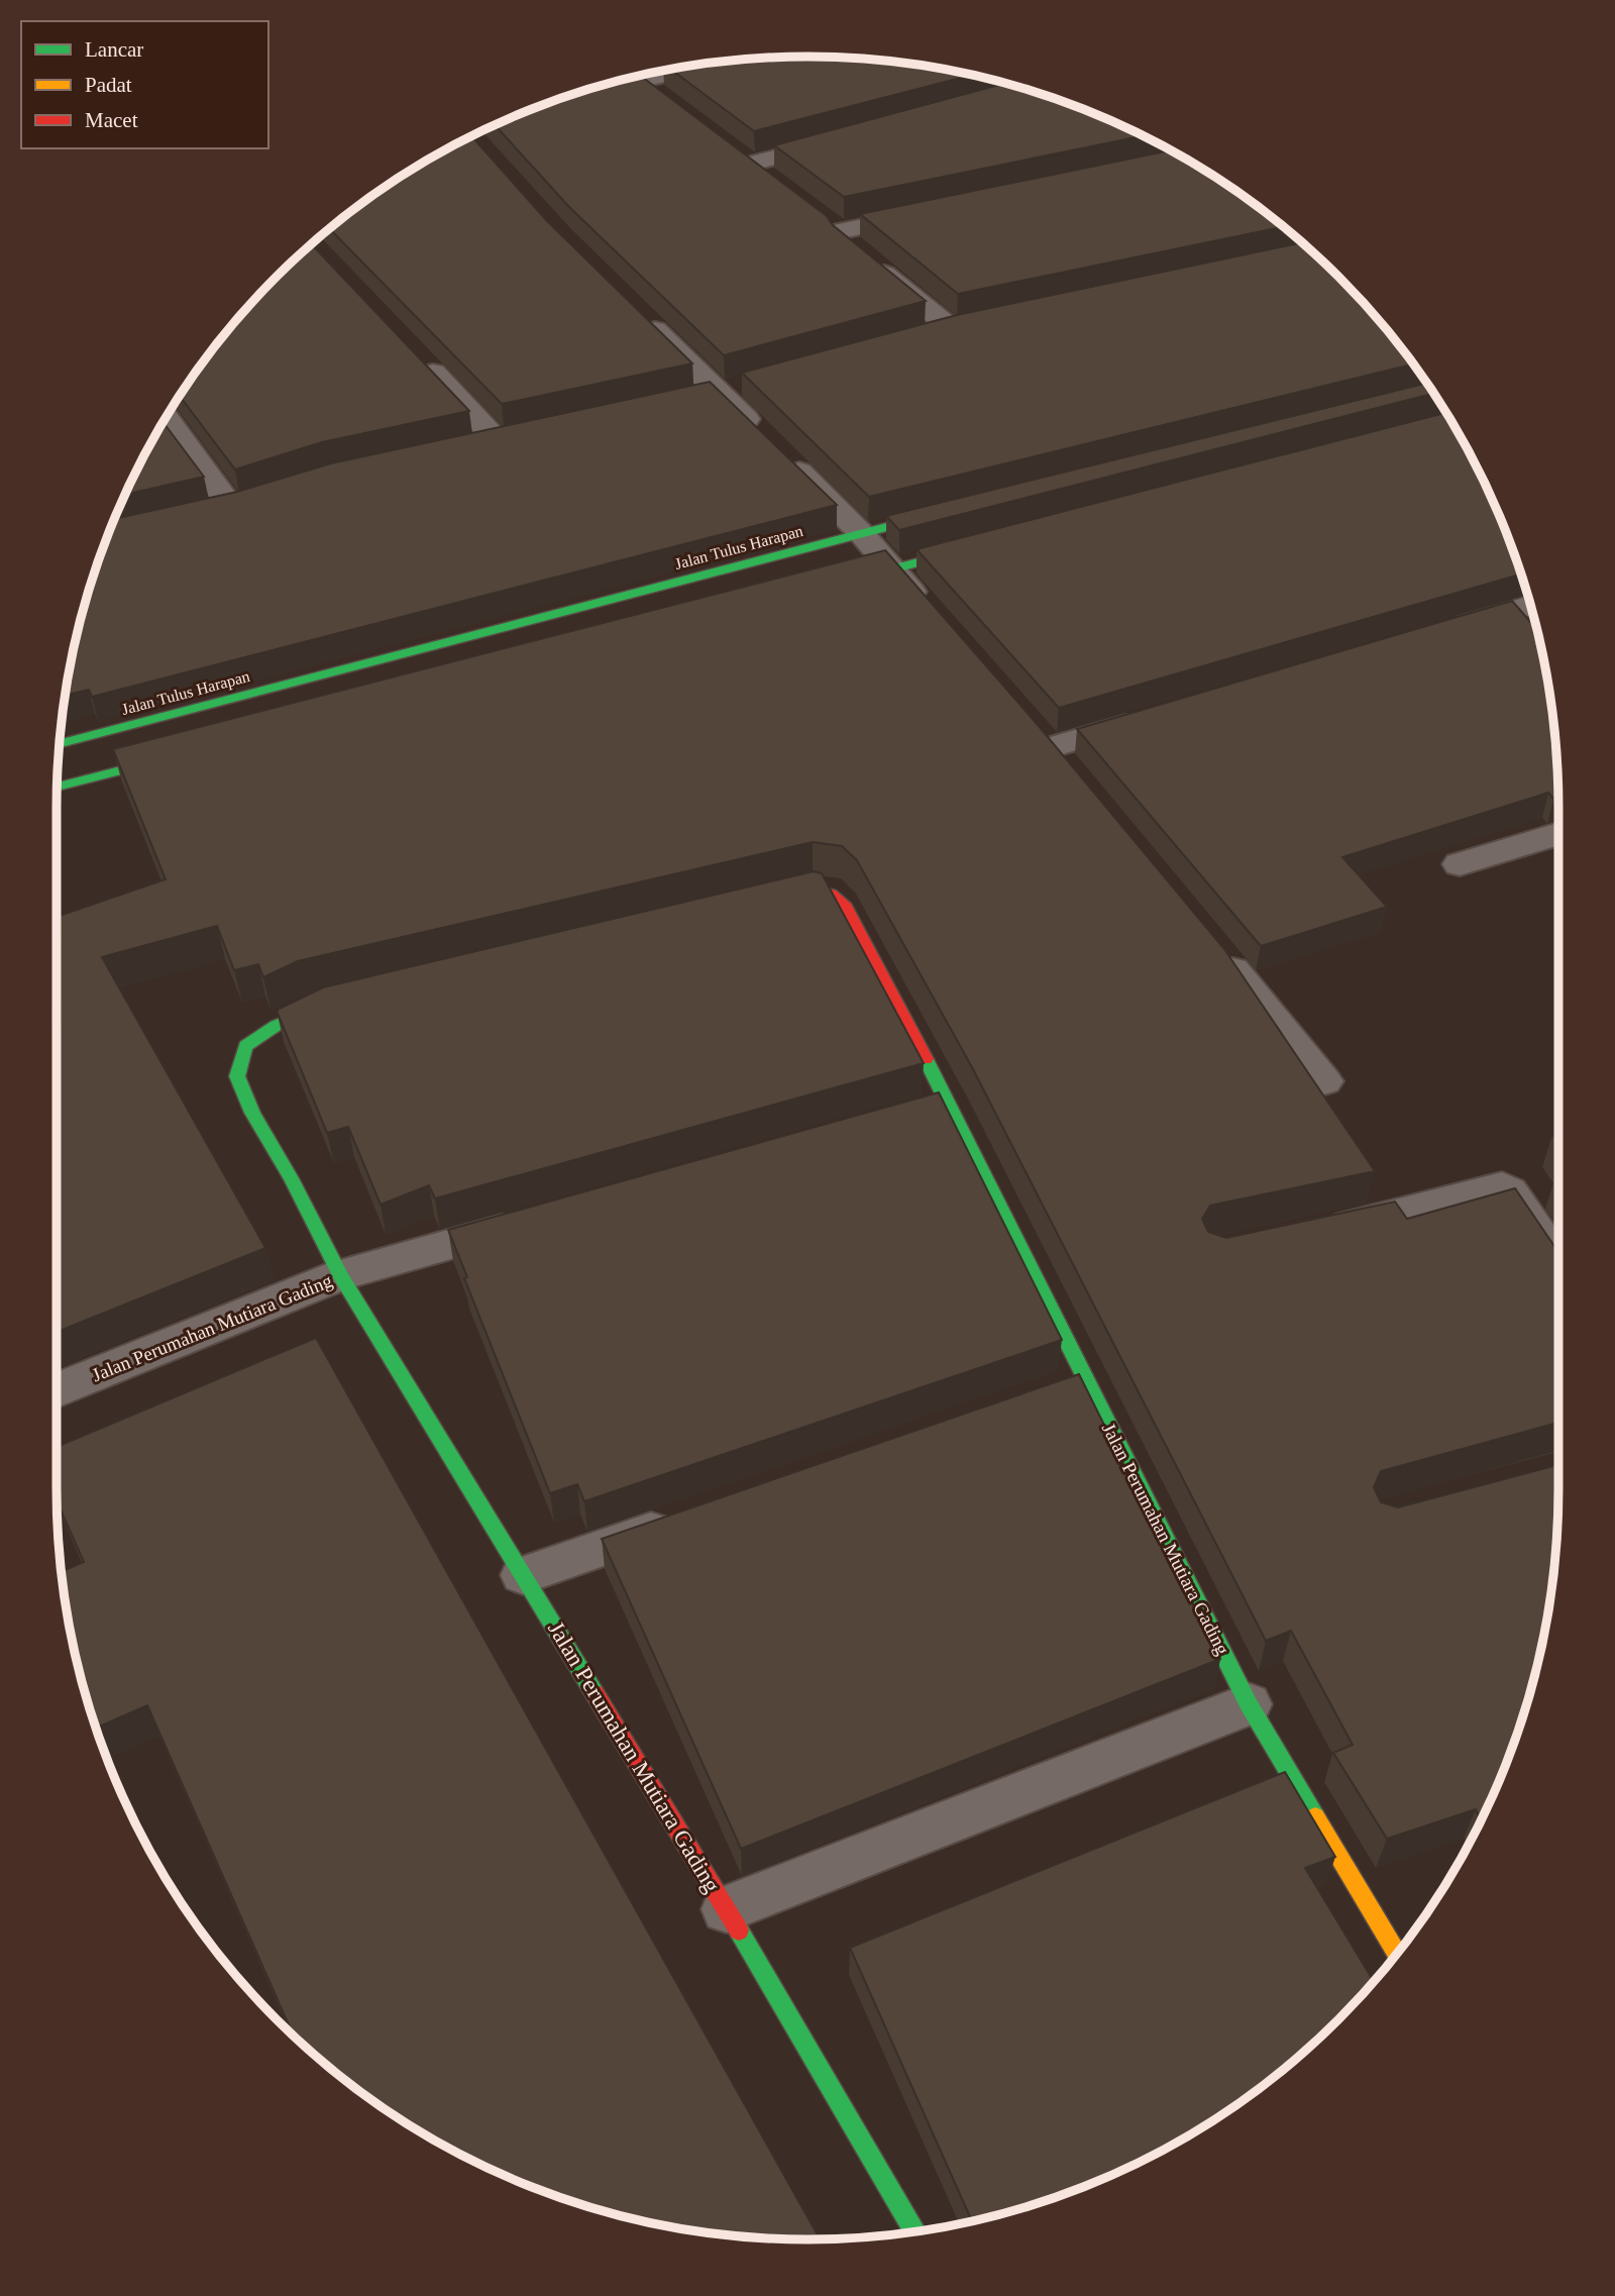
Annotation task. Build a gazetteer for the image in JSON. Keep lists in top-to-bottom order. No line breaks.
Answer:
{"streets":{"street":["Jalan Tulus Harapan","Jalan Perumahan Mutiara Gading"]},"legend":["Lancar","Padat","Macet"]}
